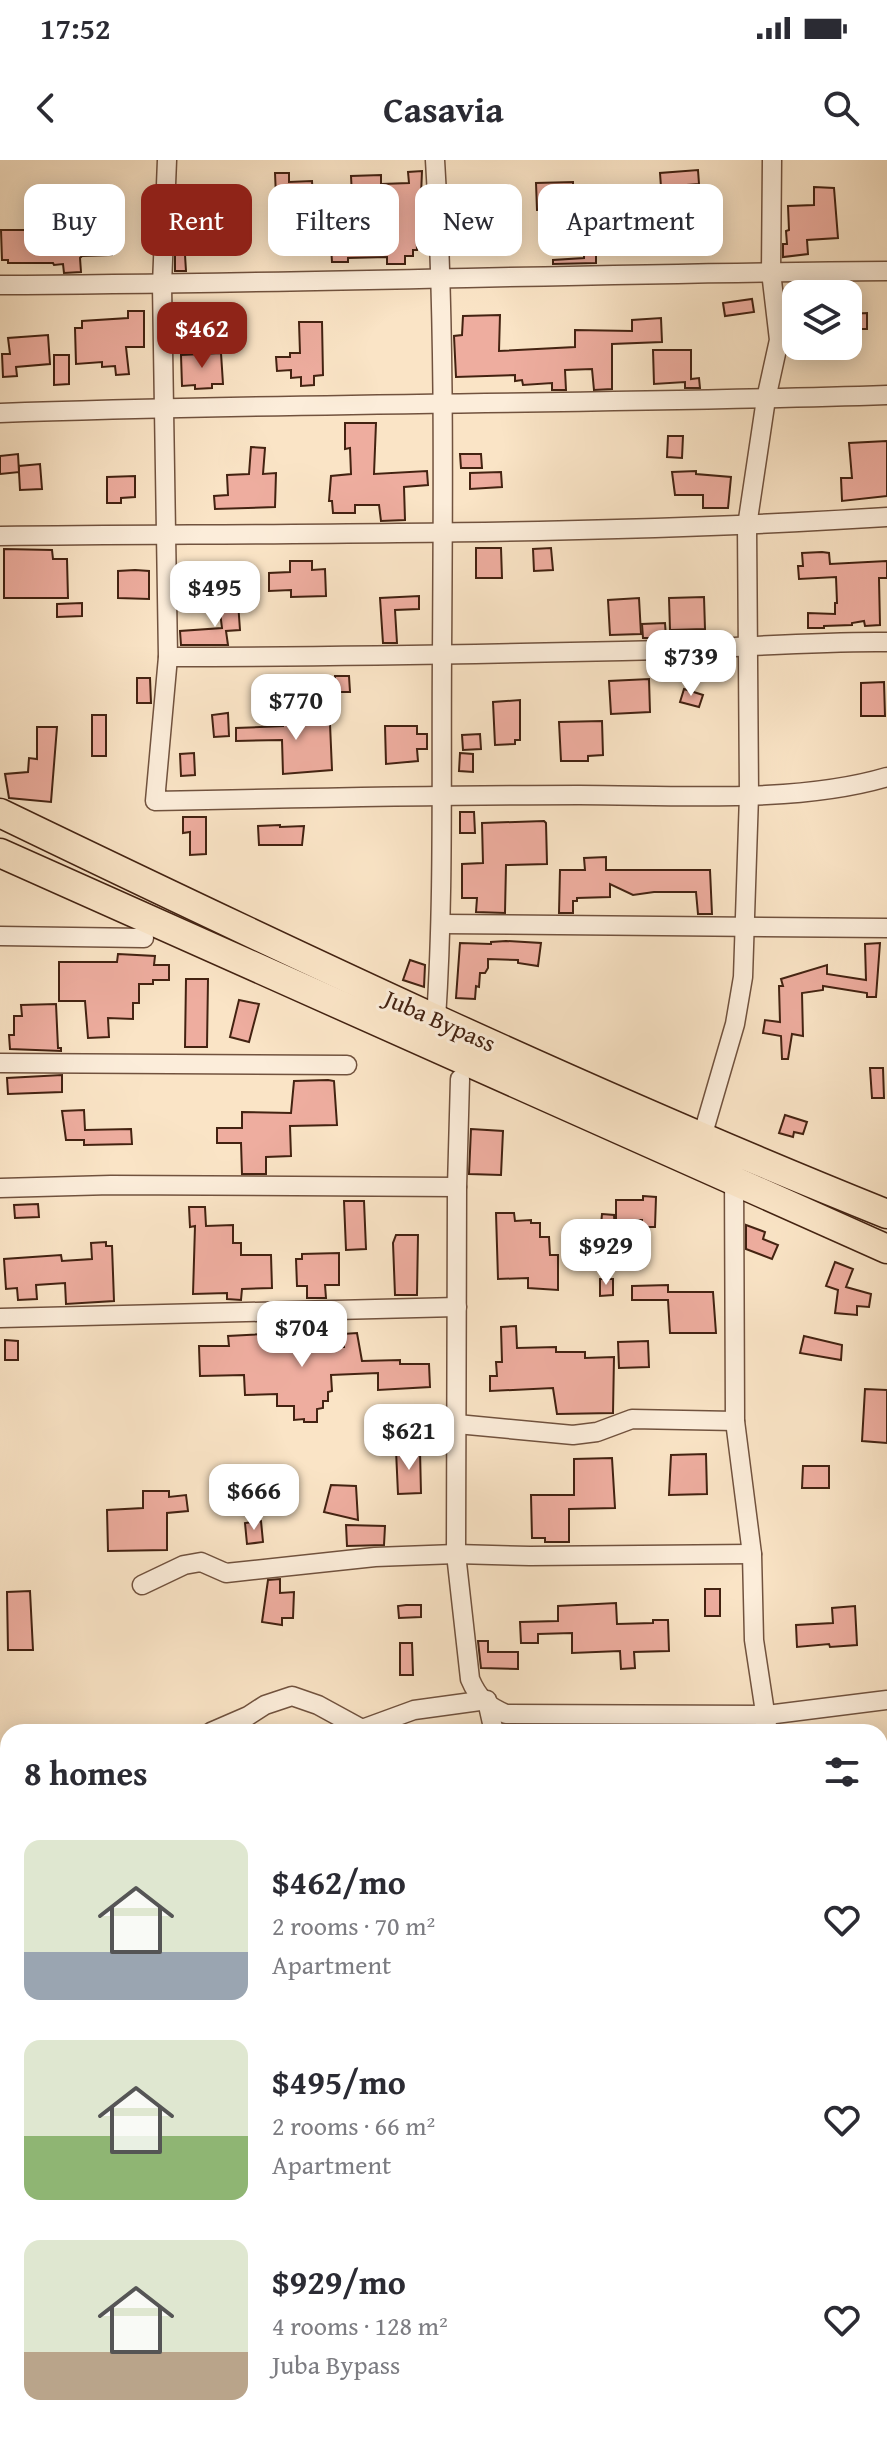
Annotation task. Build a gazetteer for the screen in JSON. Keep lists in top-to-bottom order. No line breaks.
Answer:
{"streets":{"main road":["Juba Bypass"]},"page":{"status":"17:52","header":"Casavia","chip":["Buy","Rent","Filters","New","Apartment"],"price":["$462","$495","$739","$770","$929","$704","$621","$666"],"heading":"8 homes","list":[{"name":"$462/mo","note":"2 rooms · 70 m² · Apartment"},{"name":"$495/mo","note":"2 rooms · 66 m² · Apartment"},{"name":"$929/mo","note":"4 rooms · 128 m² · Juba Bypass"}]}}
